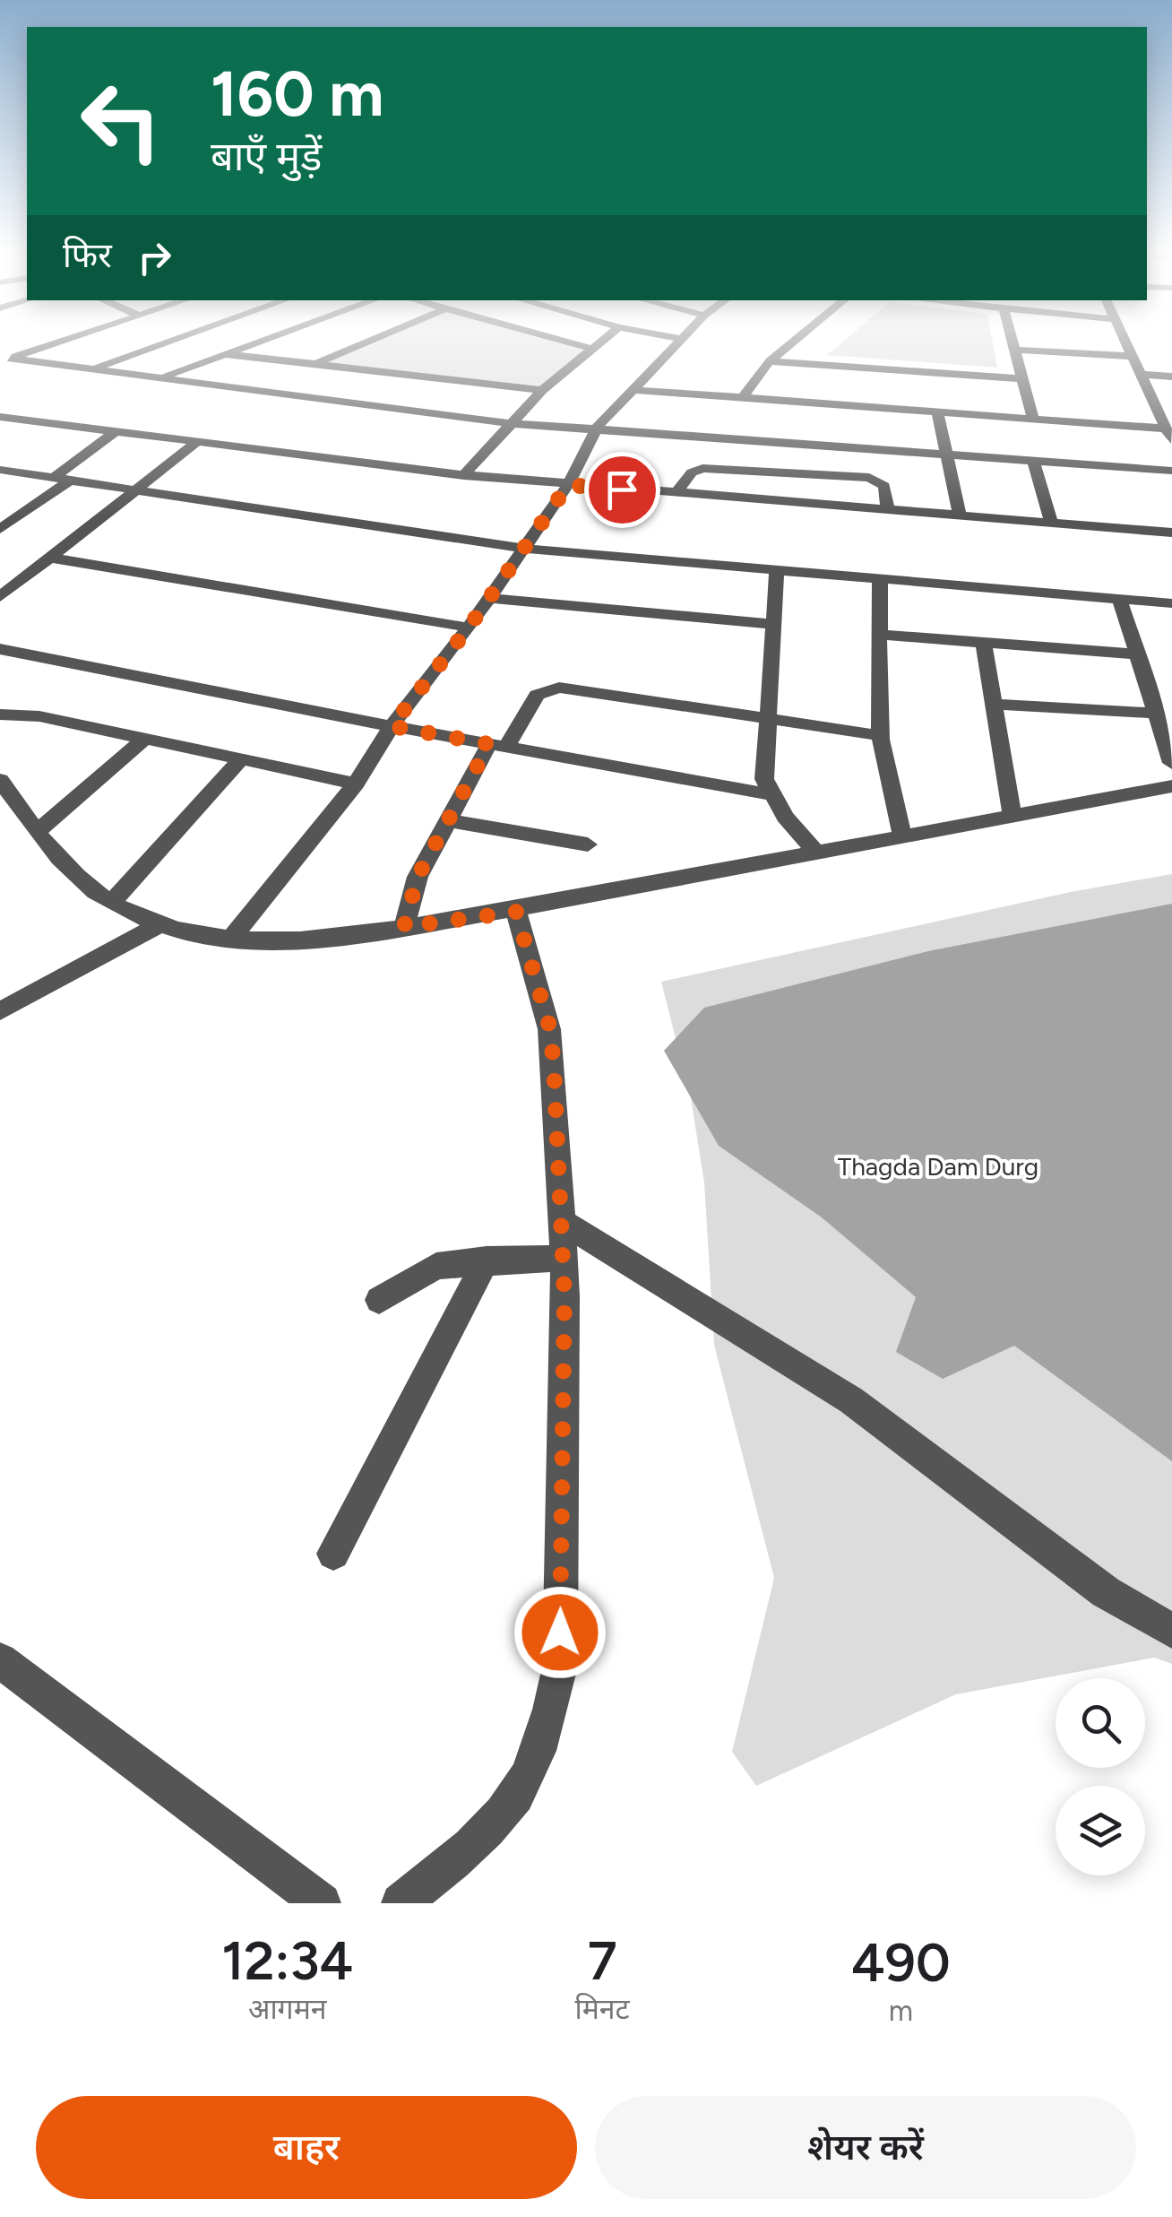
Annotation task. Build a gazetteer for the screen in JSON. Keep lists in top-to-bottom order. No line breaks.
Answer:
{"parks":["Thagda Dam Durg"],"page":{"turn":["160 m","बाएँ मुड़ें"],"then":"फिर","eta":["12:34","आगमन","7","मिनट","490","m"],"buttons":["बाहर","शेयर करें"]}}
